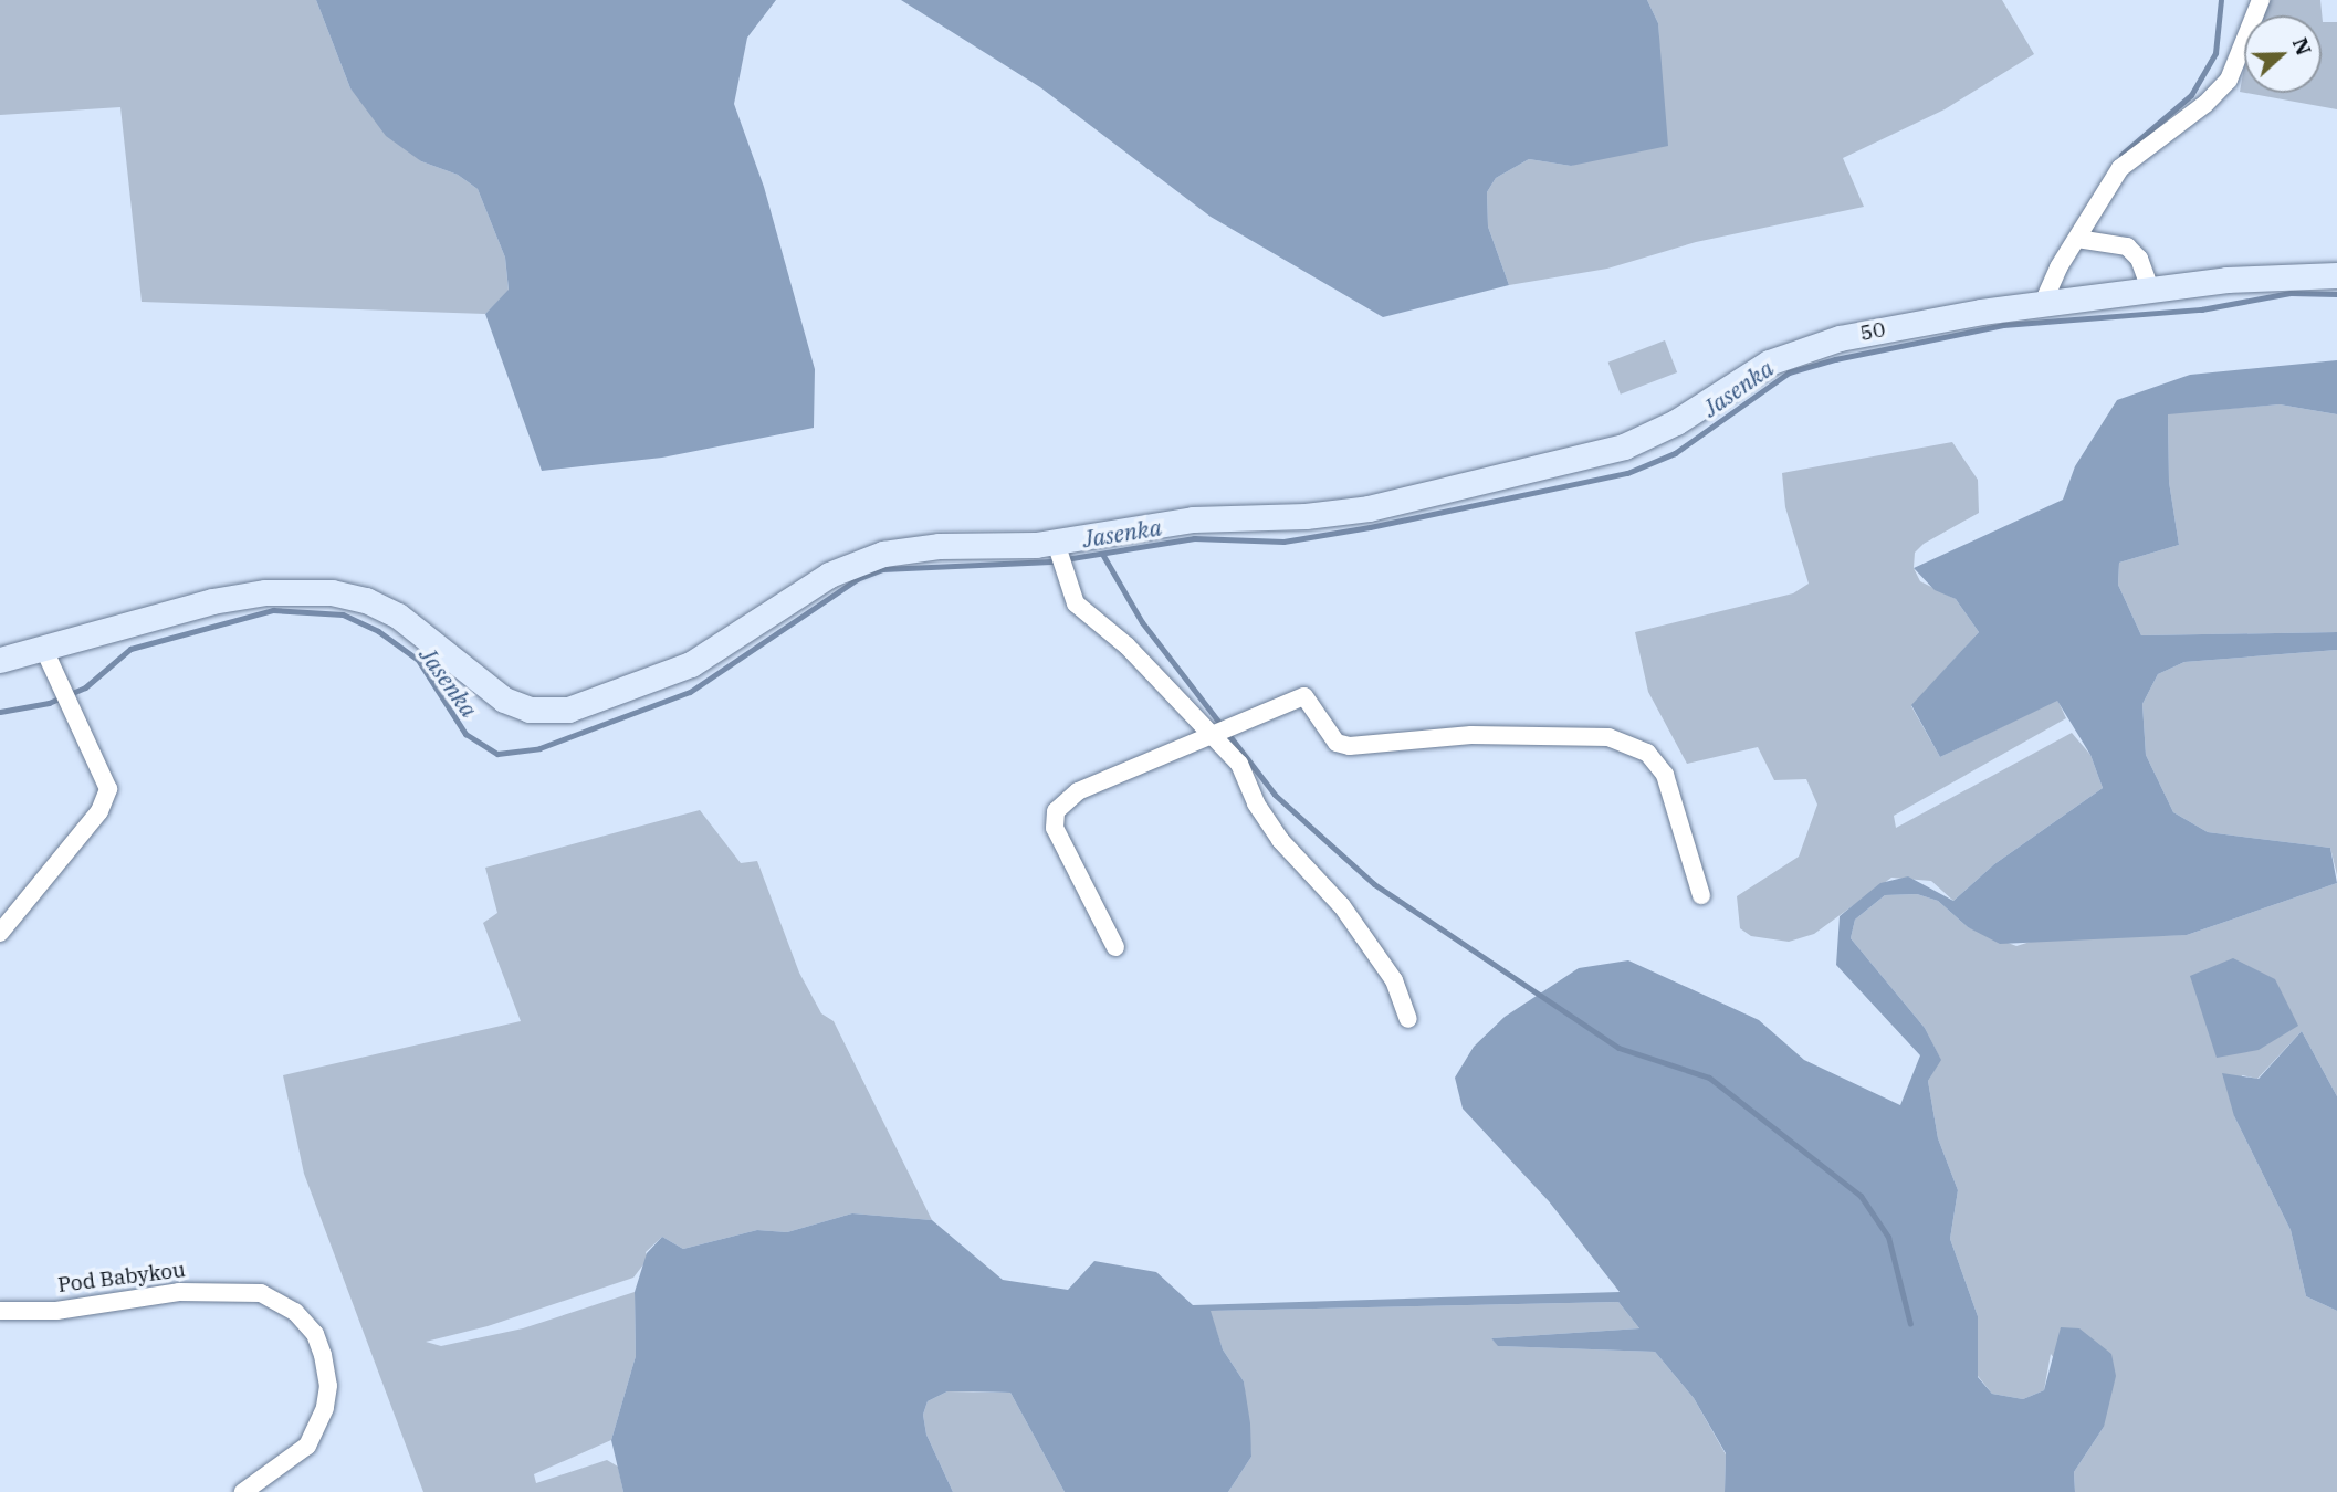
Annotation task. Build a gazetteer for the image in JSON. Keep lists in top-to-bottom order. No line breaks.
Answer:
{"streets":{"street":["50","Pod Babykou"]},"water":["Jasenka"],"north":"right"}
